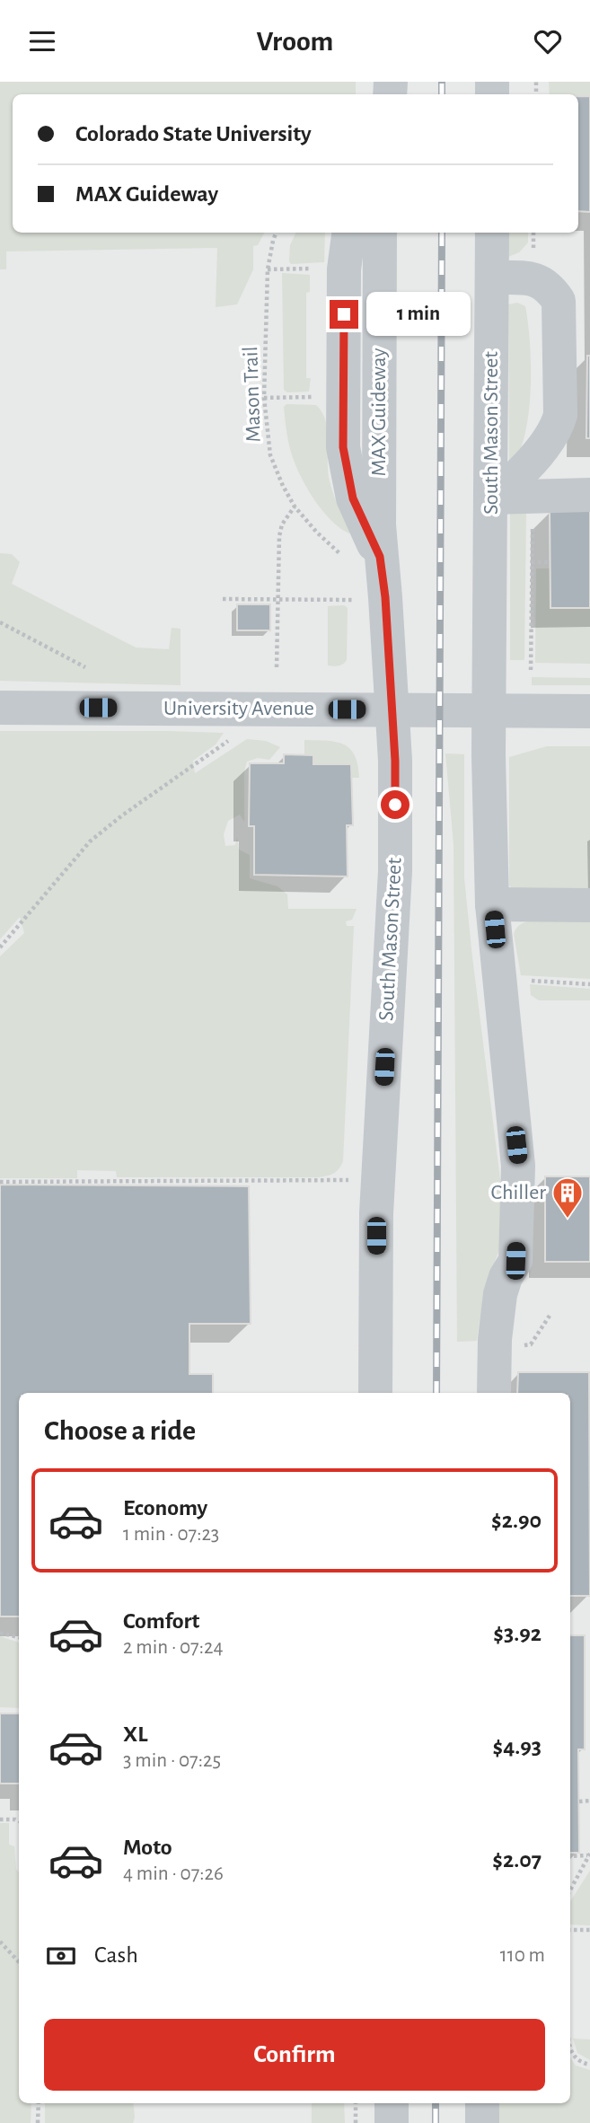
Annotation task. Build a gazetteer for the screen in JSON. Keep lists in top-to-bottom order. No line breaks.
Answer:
{"streets":{"street":["MAX Guideway","South Mason Street","University Avenue"],"path":["Mason Trail"]},"crossings":[["MAX Guideway","South Mason Street"],["MAX Guideway","University Avenue"],["South Mason Street","University Avenue"]],"places":{"building":["Chiller"]},"page":{"header":"Vroom","banner":["Colorado State University","MAX Guideway"],"bubble":"1 min","heading":"Choose a ride","list":[{"name":"Economy","note":"1 min · 07:23","value":"$2.90"},{"name":"Comfort","note":"2 min · 07:24","value":"$3.92"},{"name":"XL","note":"3 min · 07:25","value":"$4.93"},{"name":"Moto","note":"4 min · 07:26","value":"$2.07"}],"pay":["Cash","110 m"],"buttons":"Confirm"}}
